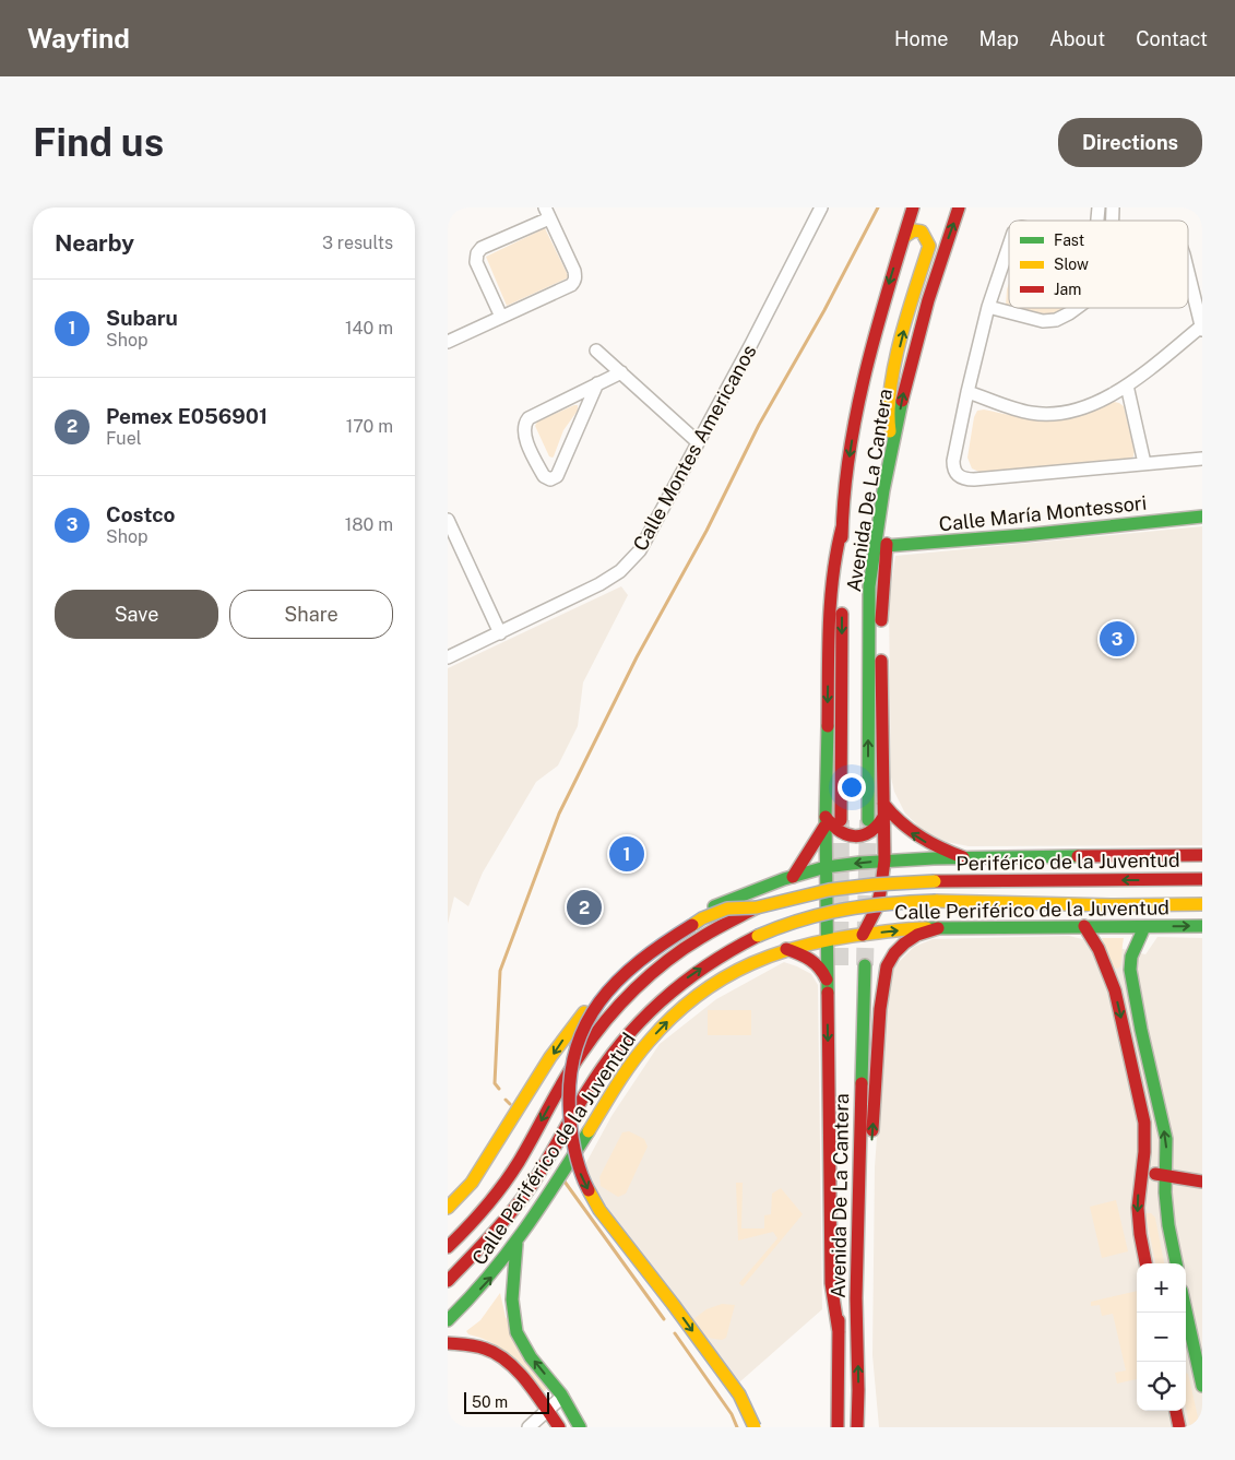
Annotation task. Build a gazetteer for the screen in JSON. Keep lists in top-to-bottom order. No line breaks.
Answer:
{"streets":{"main road":["Avenida De La Cantera","Calle María Montessori","Periférico de la Juventud","Calle Periférico de la Juventud"],"street":["Calle Montes Americanos"]},"crossings":[["Periférico de la Juventud","Calle Periférico de la Juventud"]],"legend":["Fast","Slow","Jam"],"scale_bar":"50 m","page":{"header":"Wayfind","nav":["Home","Map","About","Contact"],"buttons":["Directions",["Save","Share"]],"title":"Find us","heading":["Nearby","3 results"],"list":[{"mark":"1","name":"Subaru","note":"Shop","value":"140 m"},{"mark":"2","name":"Pemex E056901","note":"Fuel","value":"170 m"},{"mark":"3","name":"Costco","note":"Shop","value":"180 m"}],"pins":["3","1","2"],"map_buttons":["+","−"],"scale":"50 m"}}
